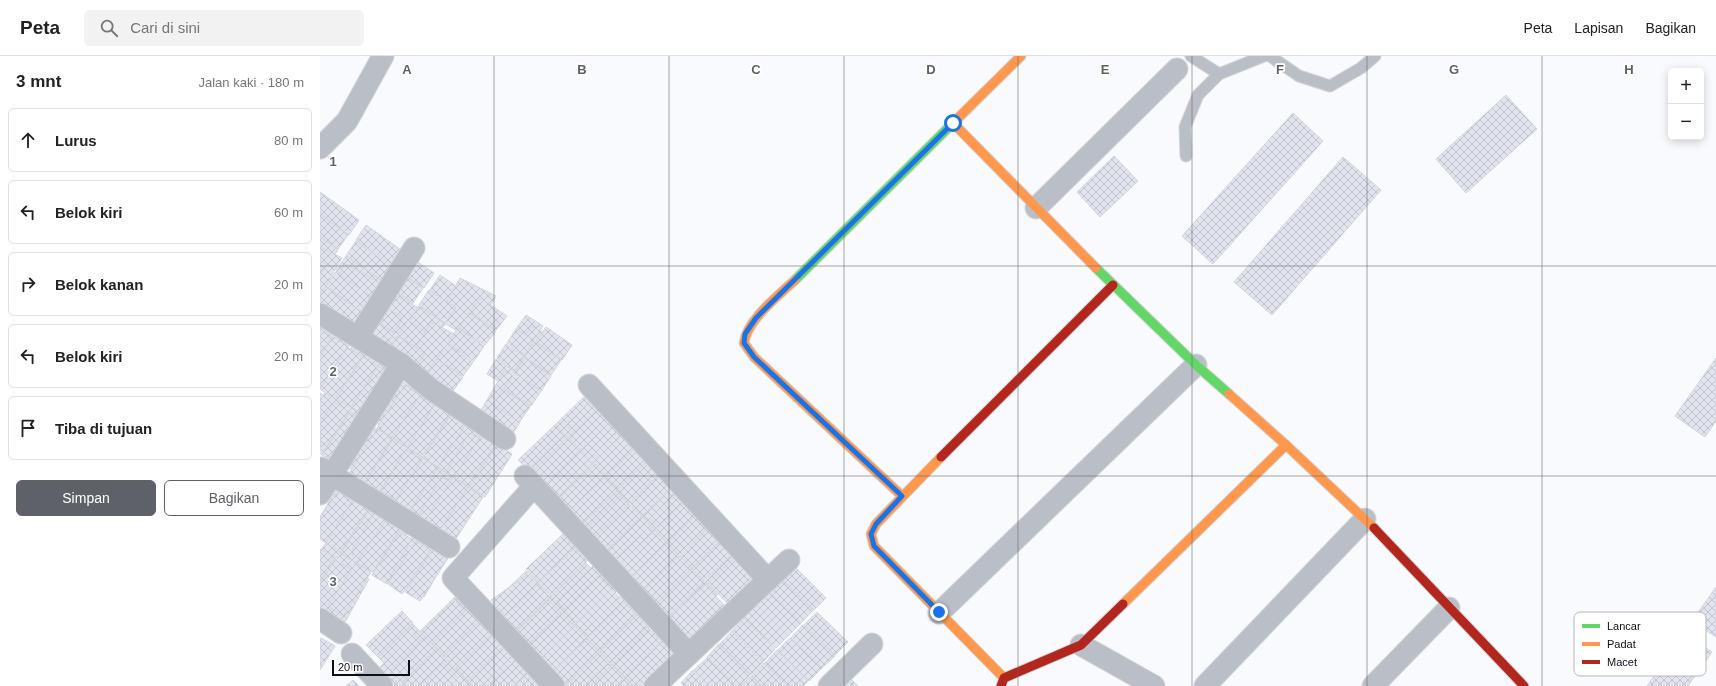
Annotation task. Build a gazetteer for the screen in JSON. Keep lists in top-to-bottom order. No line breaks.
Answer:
{"legend":["Lancar","Padat","Macet"],"scale_bar":"20 m","page":{"header":"Peta","search":"Cari di sini","nav":["Peta","Lapisan","Bagikan"],"heading":["3 mnt","Jalan kaki · 180 m"],"map_buttons":["+","−"],"list":[["Lurus","80 m"],["Belok kiri","60 m"],["Belok kanan","20 m"],["Belok kiri","20 m"],"Tiba di tujuan"],"buttons":["Simpan","Bagikan"],"scale":"20 m"},"grid":{"columns":["A","B","C","D","E","F","G","H"],"rows":["1","2","3"]}}
